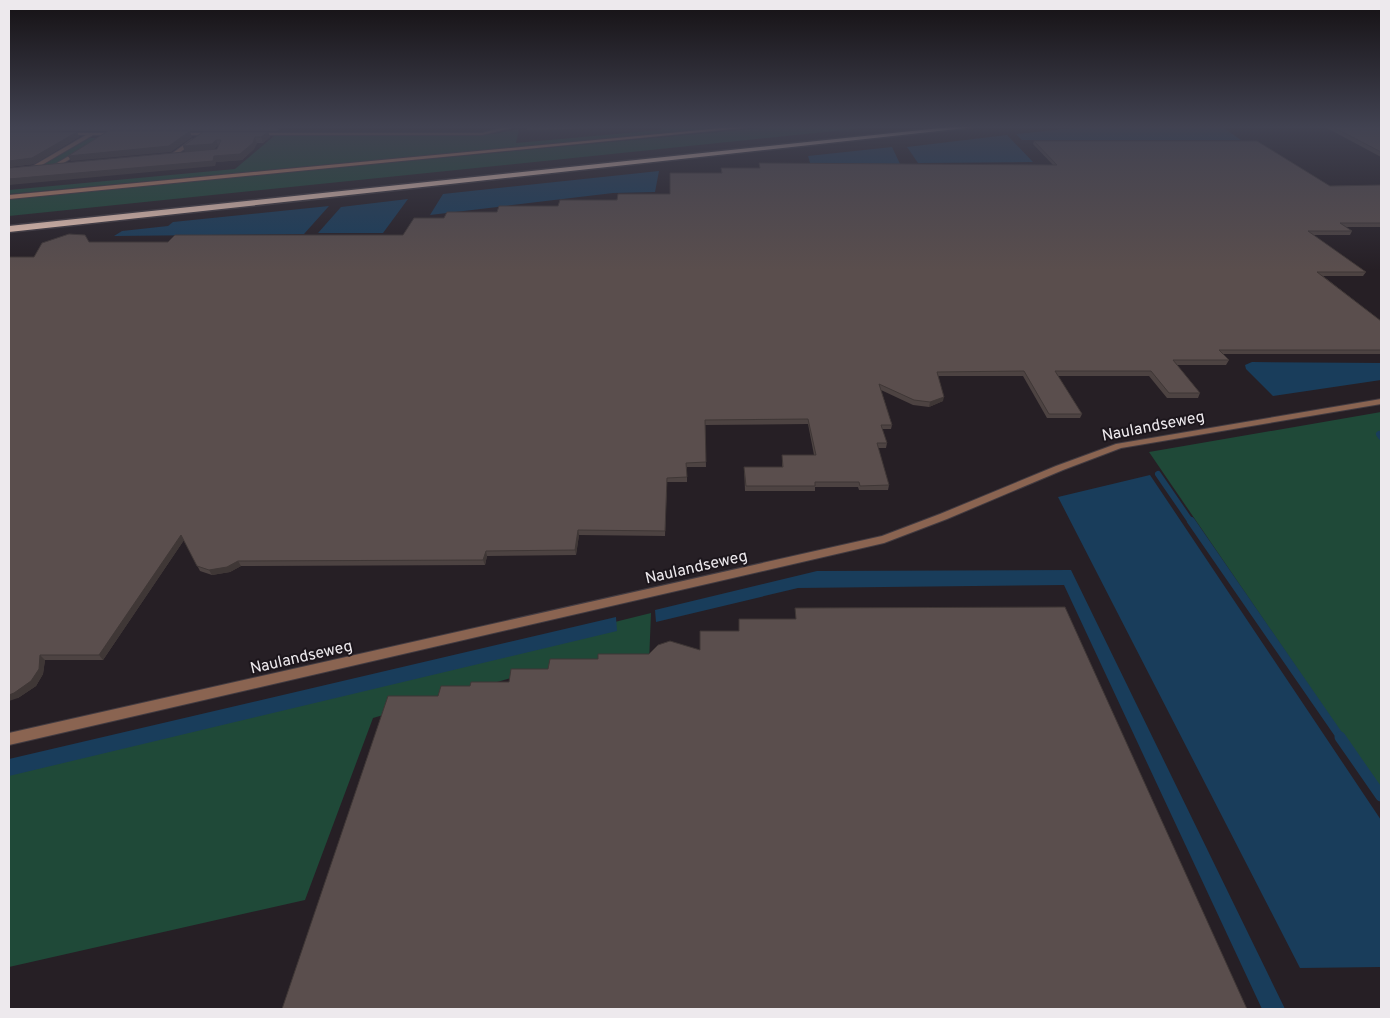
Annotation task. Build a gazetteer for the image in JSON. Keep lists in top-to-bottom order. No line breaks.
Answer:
{"streets":{"street":["Naulandseweg"]}}
